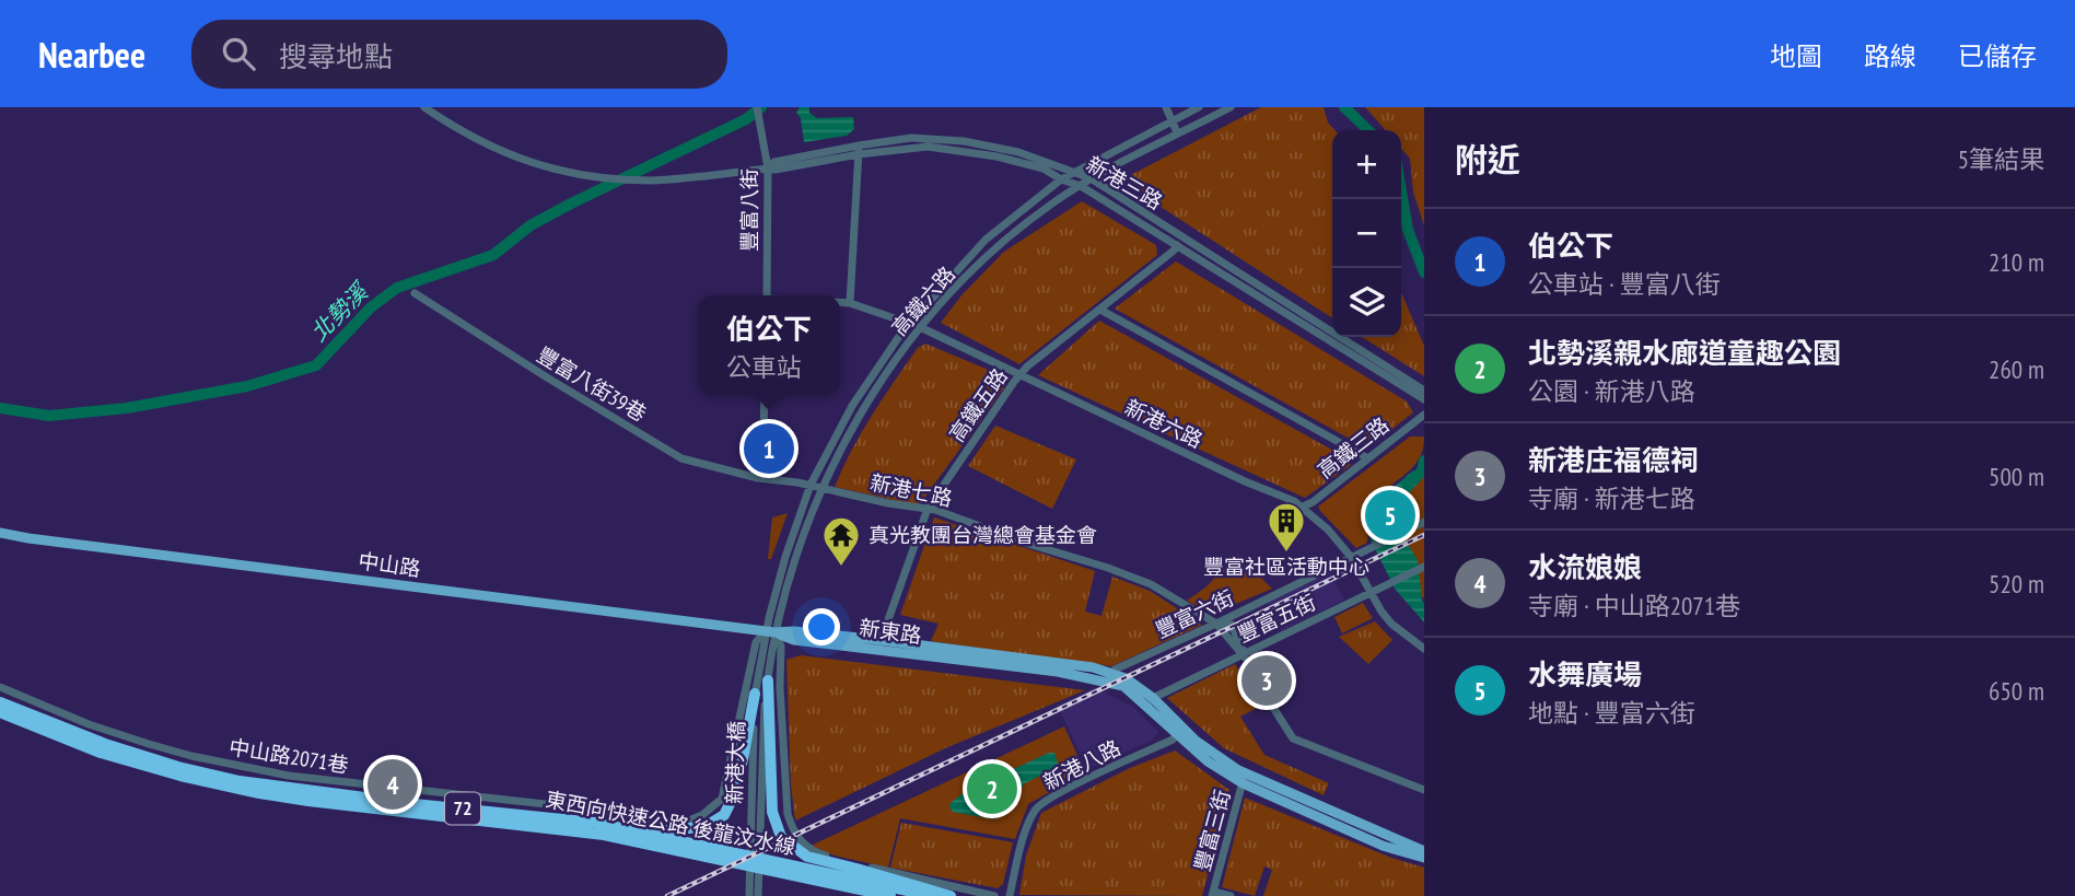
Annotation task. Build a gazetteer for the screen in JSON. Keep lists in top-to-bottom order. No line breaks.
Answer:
{"streets":{"highway":["72","東西向快速公路 後龍汶水線"],"main road":["中山路","新東路"],"street":["新港三路","豐富八街","高鐵六路","豐富八街39巷","高鐵五路","新港六路","高鐵三路","新港七路","豐富六街","豐富五街","中山路2071巷","新港大橋","新港八路","豐富三街"]},"crossings":[["新港三路","豐富八街"],["新港三路","高鐵六路"],["新港三路","高鐵五路"],["高鐵六路","新港六路"],["高鐵六路","新港七路"],["高鐵六路","中山路"],["高鐵六路","新東路"],["高鐵六路","中山路2071巷"],["高鐵六路","新港大橋"],["豐富八街39巷","新港七路"],["高鐵五路","新港六路"],["高鐵五路","新港七路"],["高鐵五路","新東路"],["新港六路","高鐵三路"],["新港六路","豐富六街"],["新港六路","豐富五街"],["新港七路","豐富六街"],["新港七路","豐富五街"],["中山路","新東路"],["中山路","中山路2071巷"],["中山路","新港大橋"],["豐富六街","新東路"],["豐富五街","新東路"],["新東路","中山路2071巷"],["新東路","新港大橋"],["新東路","新港八路"],["新東路","豐富三街"],["中山路2071巷","新港大橋"]],"water":["北勢溪"],"places":{"building":["豐富社區活動中心"],"temple":["真光教團台灣總會基金會"]},"page":{"header":"Nearbee","search":"搜尋地點","nav":["地圖","路線","已儲存"],"heading":["附近","5筆結果"],"map_buttons":["+","−"],"list":[{"mark":"1","name":"伯公下","note":"公車站 · 豐富八街","value":"210 m"},{"mark":"2","name":"北勢溪親水廊道童趣公園","note":"公園 · 新港八路","value":"260 m"},{"mark":"3","name":"新港庄福德祠","note":"寺廟 · 新港七路","value":"500 m"},{"mark":"4","name":"水流娘娘","note":"寺廟 · 中山路2071巷","value":"520 m"},{"mark":"5","name":"水舞廣場","note":"地點 · 豐富六街","value":"650 m"}],"popup":["伯公下","公車站"],"pins":["1","5","3","4","2"]}}
